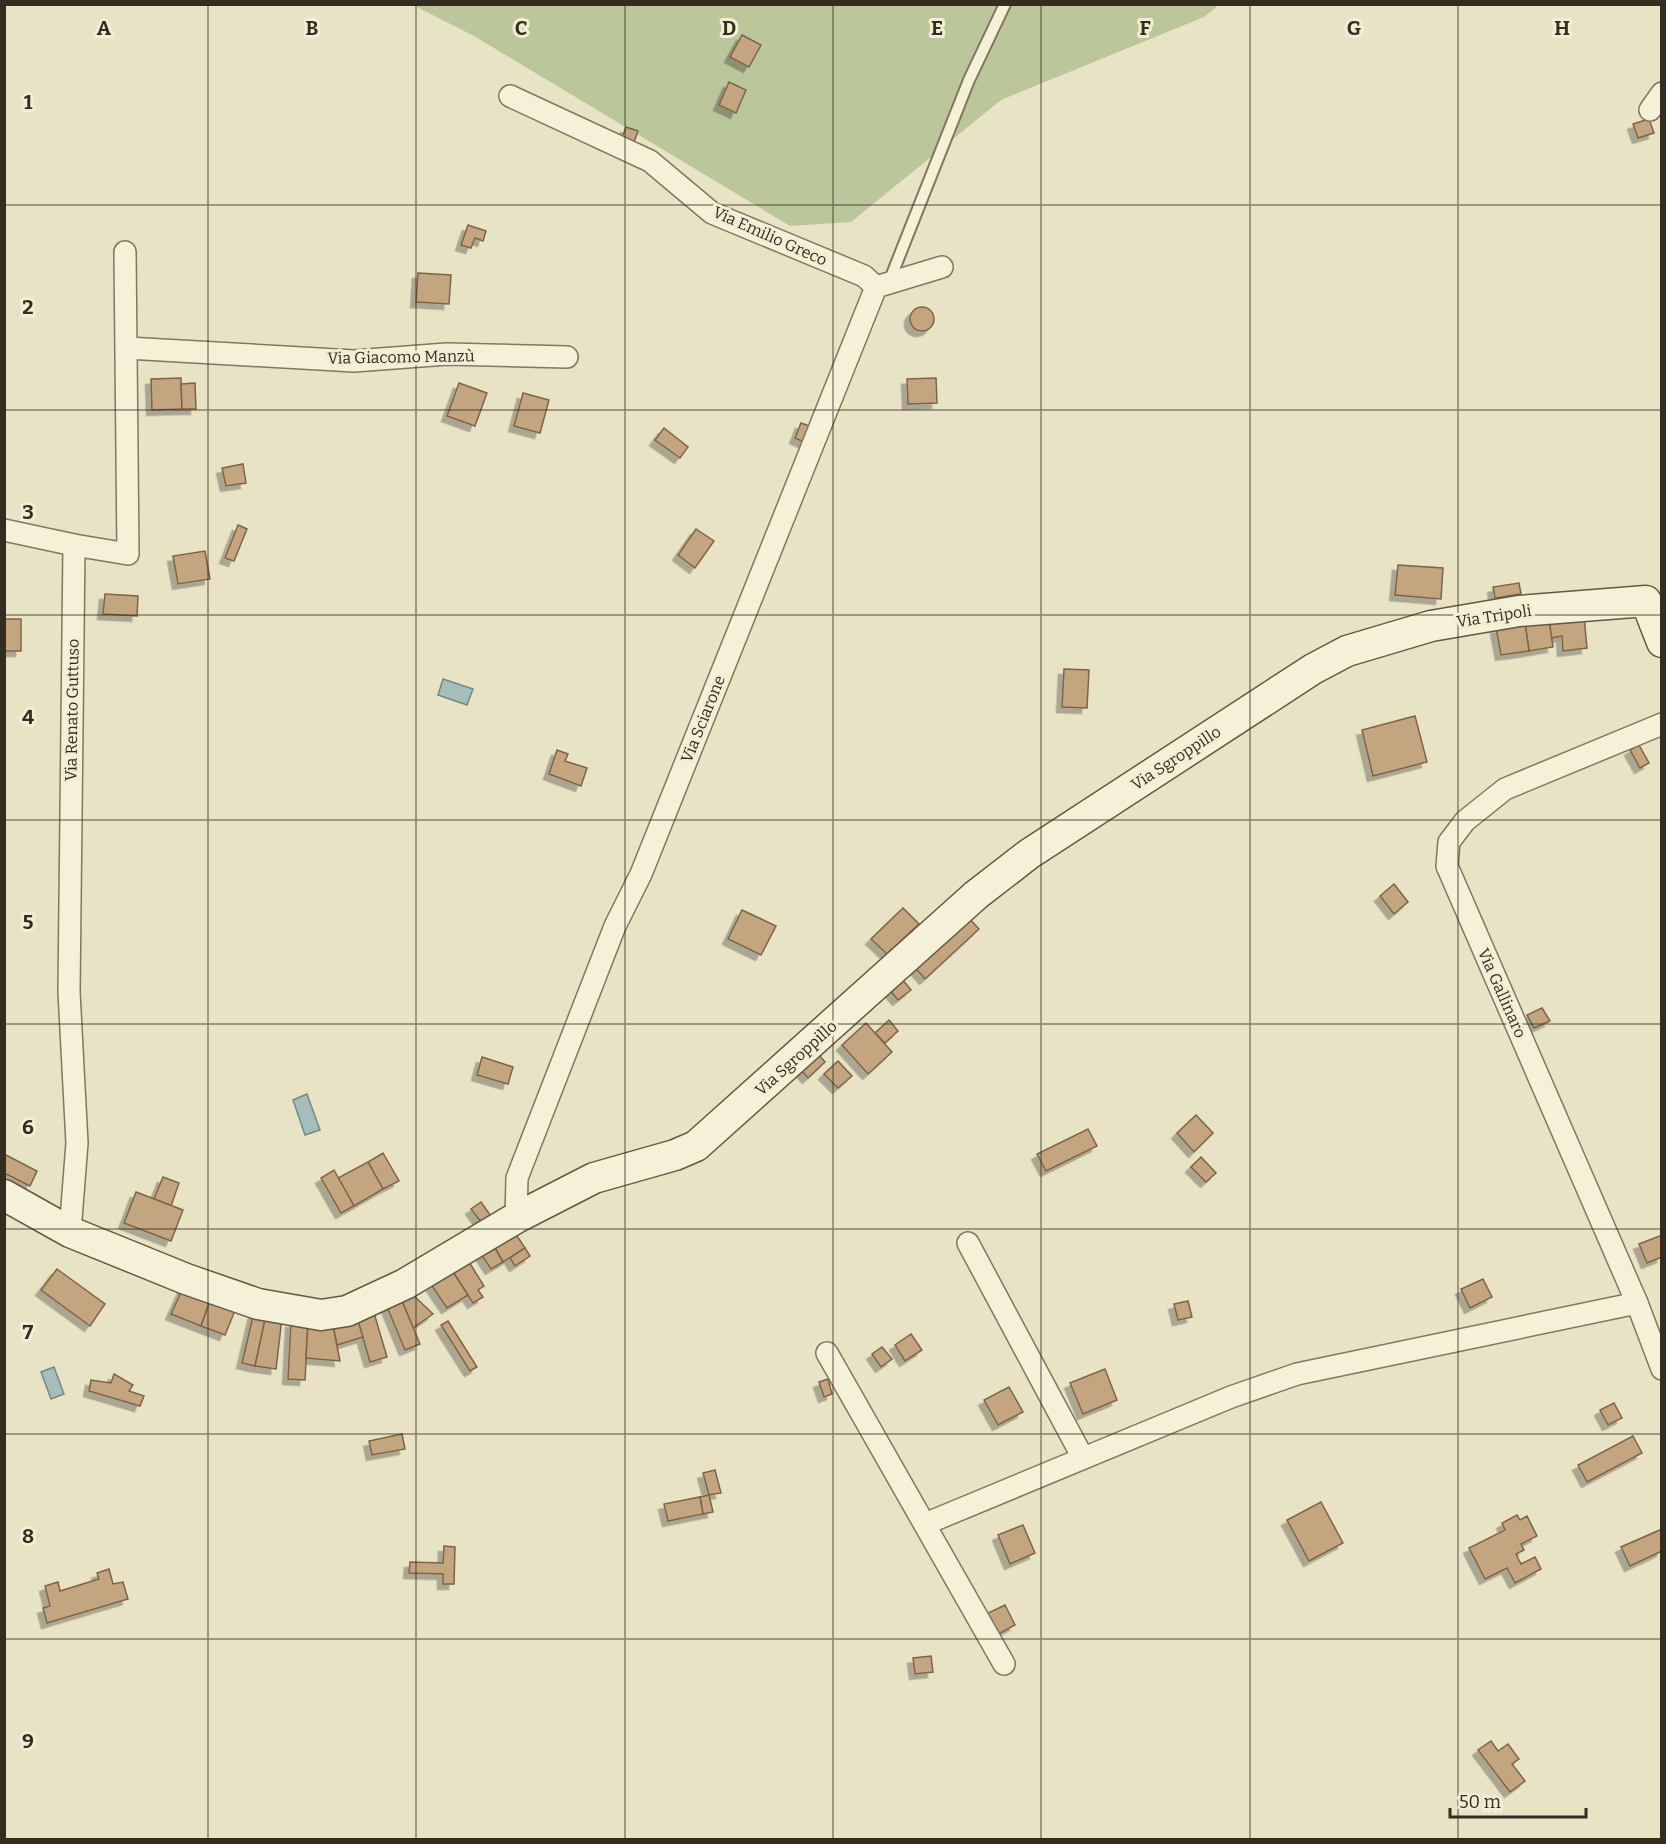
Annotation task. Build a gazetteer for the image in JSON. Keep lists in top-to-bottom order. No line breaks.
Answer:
{"streets":{"main road":["Via Tripoli","Via Sgroppillo"],"street":["Via Emilio Greco","Via Giacomo Manzù","Via Renato Guttuso","Via Sciarone","Via Gallinaro"]},"crossings":[["Via Emilio Greco","Via Sciarone"],["Via Tripoli","Via Sgroppillo"],["Via Renato Guttuso","Via Sgroppillo"],["Via Sciarone","Via Sgroppillo"]],"scale_bar":"50 m","grid":{"columns":["A","B","C","D","E","F","G","H"],"rows":["1","2","3","4","5","6","7","8","9"]}}
